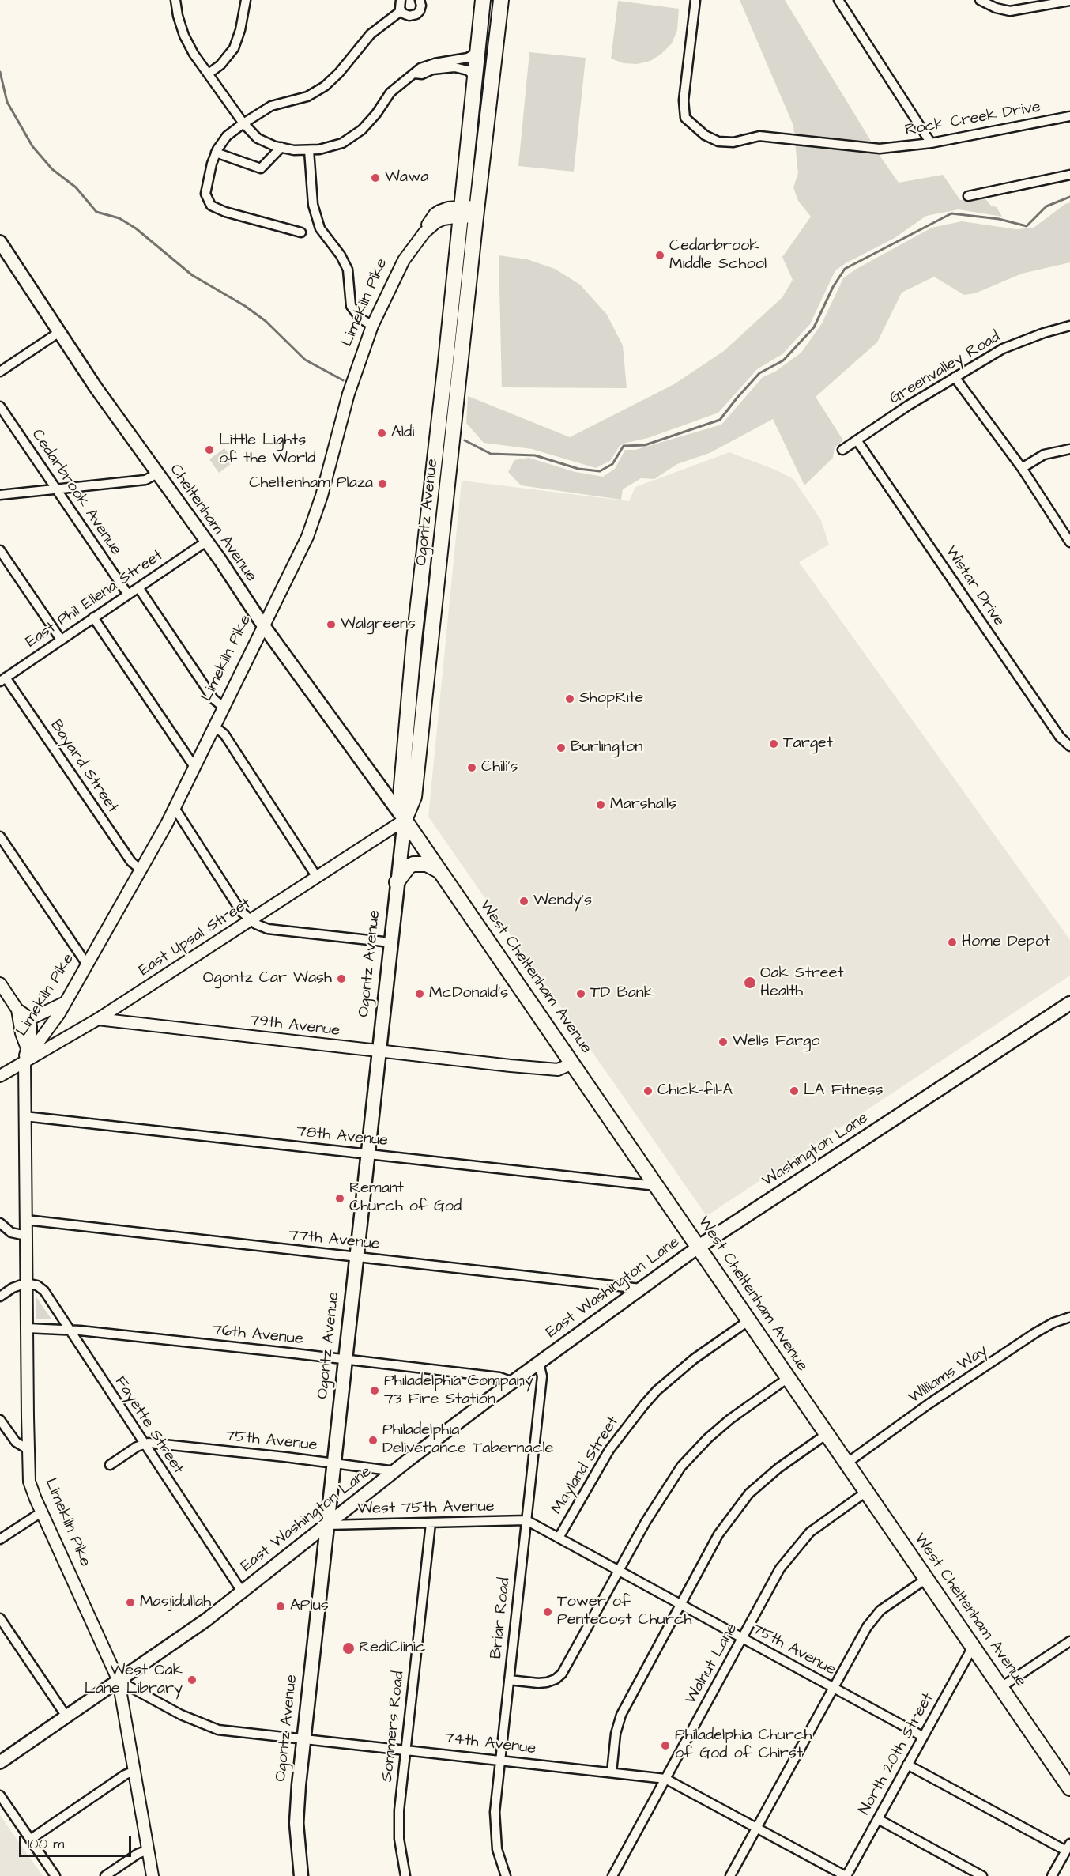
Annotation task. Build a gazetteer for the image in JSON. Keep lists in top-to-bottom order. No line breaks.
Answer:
{"streets":{"highway":["Ogontz Avenue","West Cheltenham Avenue"],"main road":["Cheltenham Avenue","Washington Lane","East Washington Lane"],"street":["Rock Creek Drive","Limekiln Pike","Greenvalley Road","Cedarbrook Avenue","Wistar Drive","East Phil Ellena Street","Bayard Street","East Upsal Street","79th Avenue","78th Avenue","77th Avenue","76th Avenue","Williams Way","Fayette Street","75th Avenue","Mayland Street","West 75th Avenue","Briar Road","Walnut Lane","Sommers Road","74th Avenue","North 20th Street"]},"crossings":[["Limekiln Pike","Ogontz Avenue"],["Limekiln Pike","Cheltenham Avenue"],["Limekiln Pike","Bayard Street"],["Limekiln Pike","East Upsal Street"],["Limekiln Pike","78th Avenue"],["Limekiln Pike","77th Avenue"],["Limekiln Pike","East Washington Lane"],["Limekiln Pike","76th Avenue"],["Limekiln Pike","Fayette Street"],["Limekiln Pike","74th Avenue"],["Greenvalley Road","Wistar Drive"],["Cedarbrook Avenue","East Phil Ellena Street"],["Ogontz Avenue","Cheltenham Avenue"],["Ogontz Avenue","East Upsal Street"],["Ogontz Avenue","West Cheltenham Avenue"],["Ogontz Avenue","79th Avenue"],["Ogontz Avenue","78th Avenue"],["Ogontz Avenue","77th Avenue"],["Ogontz Avenue","East Washington Lane"],["Ogontz Avenue","76th Avenue"],["Ogontz Avenue","75th Avenue"],["Ogontz Avenue","West 75th Avenue"],["Ogontz Avenue","74th Avenue"],["Cheltenham Avenue","East Phil Ellena Street"],["Cheltenham Avenue","East Upsal Street"],["Cheltenham Avenue","West Cheltenham Avenue"],["East Phil Ellena Street","Bayard Street"],["East Upsal Street","West Cheltenham Avenue"],["East Upsal Street","79th Avenue"],["West Cheltenham Avenue","79th Avenue"],["West Cheltenham Avenue","78th Avenue"],["West Cheltenham Avenue","Washington Lane"],["West Cheltenham Avenue","East Washington Lane"],["West Cheltenham Avenue","Williams Way"],["West Cheltenham Avenue","Mayland Street"],["West Cheltenham Avenue","Walnut Lane"],["West Cheltenham Avenue","North 20th Street"],["Washington Lane","East Washington Lane"],["77th Avenue","East Washington Lane"],["East Washington Lane","76th Avenue"],["East Washington Lane","Fayette Street"],["East Washington Lane","75th Avenue"],["East Washington Lane","West 75th Avenue"],["East Washington Lane","Briar Road"],["East Washington Lane","74th Avenue"],["76th Avenue","Fayette Street"],["Fayette Street","75th Avenue"],["75th Avenue","Mayland Street"],["75th Avenue","West 75th Avenue"],["75th Avenue","Briar Road"],["75th Avenue","Walnut Lane"],["75th Avenue","North 20th Street"],["West 75th Avenue","Briar Road"],["West 75th Avenue","Sommers Road"],["Briar Road","74th Avenue"],["Walnut Lane","74th Avenue"],["Sommers Road","74th Avenue"],["74th Avenue","North 20th Street"]],"places":["Wawa","Cedarbrook Middle School","Aldi","Little Lights of the World","Cheltenham Plaza","Walgreens","ShopRite","Target","Burlington","Chili's","Marshalls","Wendy's","Home Depot","Ogontz Car Wash","Oak Street Health","McDonald's","TD Bank","Wells Fargo","Chick-fil-A","LA Fitness","Remant Church of God","Philadelphia Company 73 Fire Station","Philadelphia Deliverance Tabernacle","Masjidullah","APlus","Tower of Pentecost Church","RediClinic","West Oak Lane Library","Philadelphia Church of God of Chirst"],"scale_bar":"100 m"}
